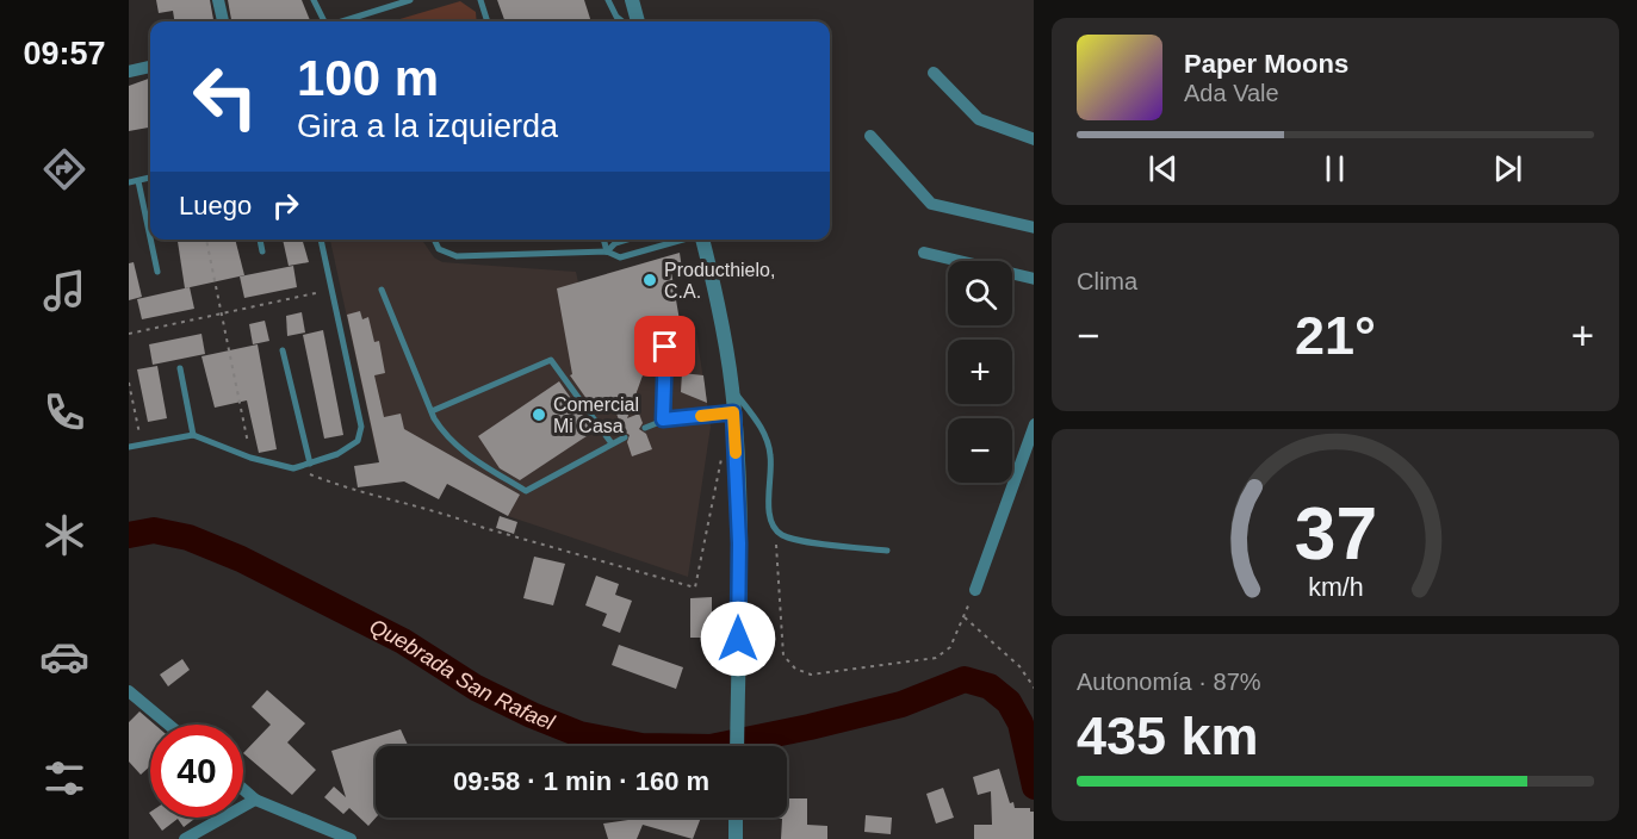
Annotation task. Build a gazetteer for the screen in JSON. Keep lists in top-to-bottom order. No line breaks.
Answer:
{"water":["Quebrada San Rafael"],"places":["Producthielo, C.A.","Comercial Mi Casa"],"page":{"tabs":"09:57","turn":["100 m","Gira a la izquierda"],"song":["Paper Moons","Ada Vale"],"then":"Luego","tile":["Clima",["Autonomía · 87%","435 km"]],"map_buttons":["+","−"],"heat":["−","21°","+"],"limit":"40","trip":"09:58 · 1 min · 160 m","gauge":["37","km/h"]}}
